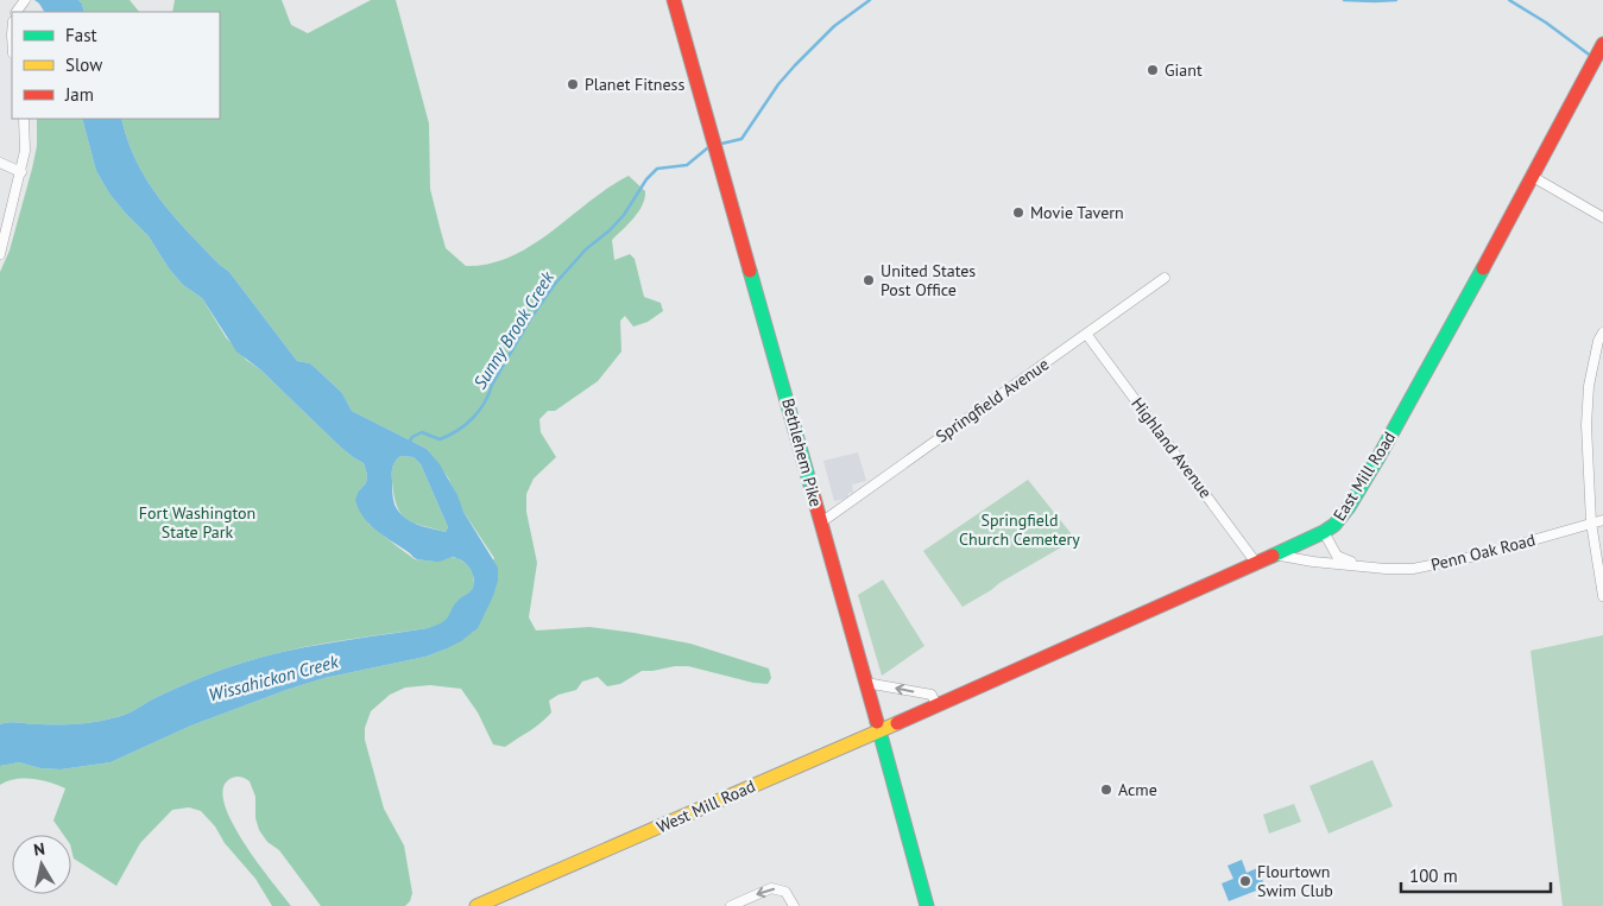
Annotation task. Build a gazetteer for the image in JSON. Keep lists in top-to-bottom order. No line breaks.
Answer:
{"streets":{"street":["Springfield Avenue","Highland Avenue","Bethlehem Pike","East Mill Road","Penn Oak Road","West Mill Road"]},"crossings":[["Springfield Avenue","Highland Avenue"],["Springfield Avenue","Bethlehem Pike"],["Highland Avenue","East Mill Road"],["Bethlehem Pike","West Mill Road"],["East Mill Road","Penn Oak Road"],["East Mill Road","West Mill Road"]],"water":["Sunny Brook Creek","Wissahickon Creek"],"parks":["Fort Washington State Park","Springfield Church Cemetery"],"places":["Giant","Planet Fitness","Movie Tavern","United States Post Office","Acme","Flourtown Swim Club"],"legend":["Fast","Slow","Jam"],"scale_bar":"100 m","north":"top"}
